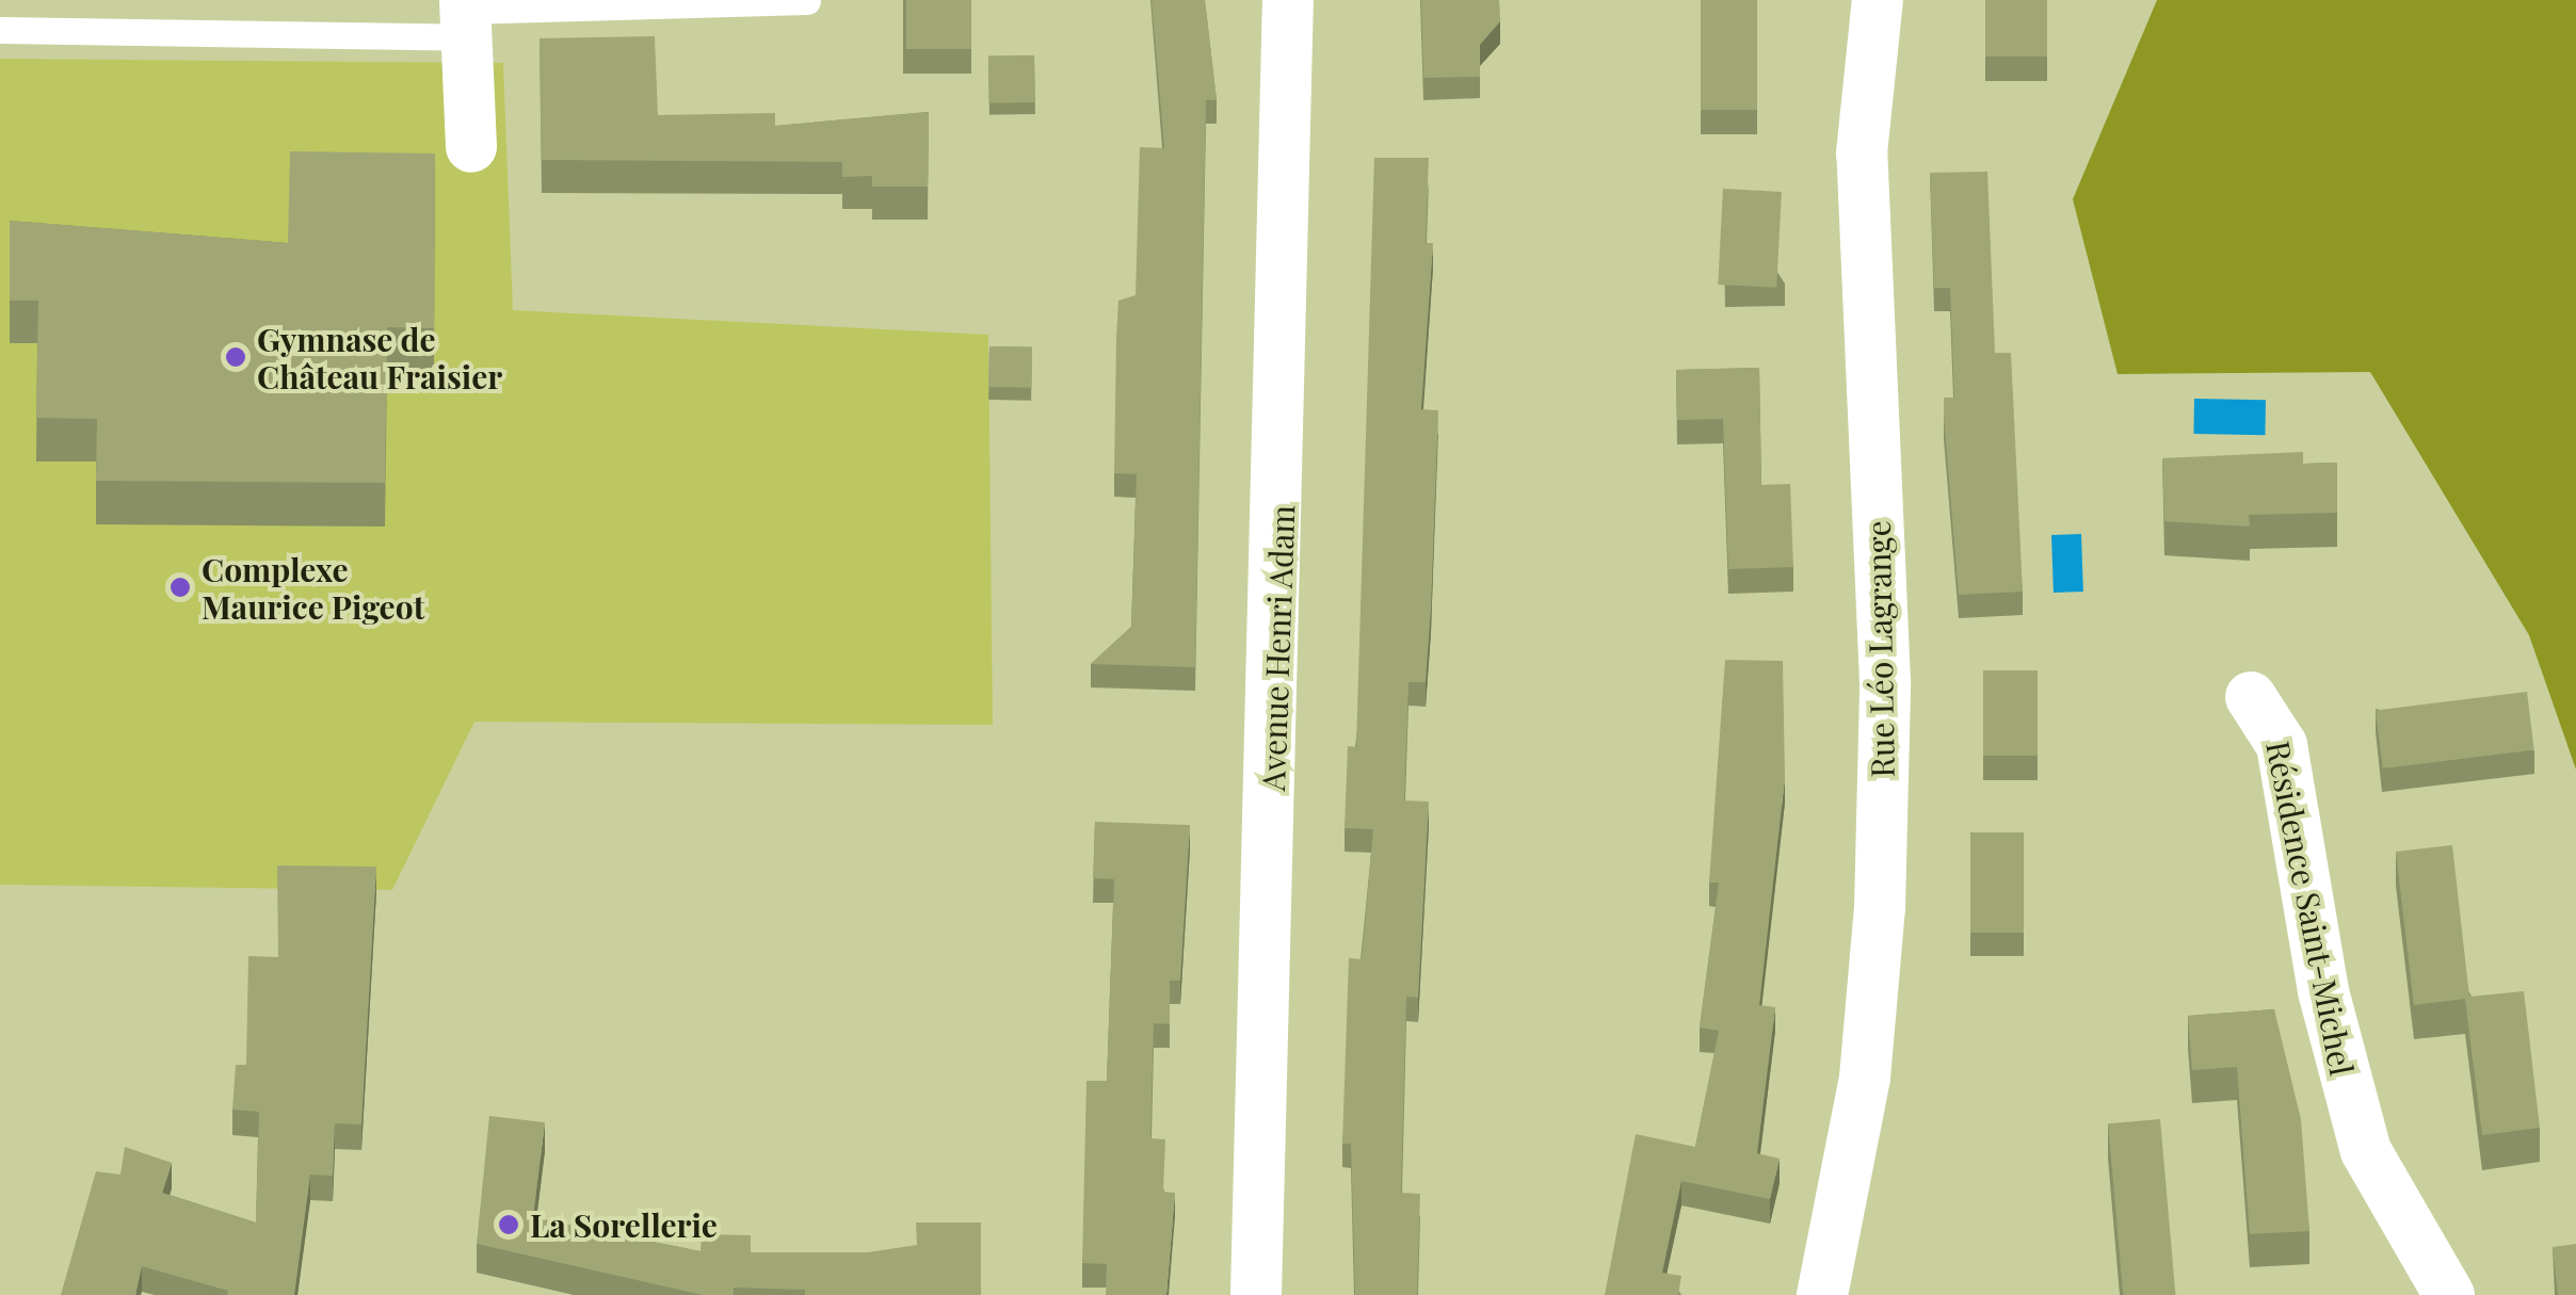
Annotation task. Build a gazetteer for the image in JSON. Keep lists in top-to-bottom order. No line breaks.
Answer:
{"streets":{"street":["Avenue Henri Adam","Rue Léo Lagrange","Résidence Saint-Michel"]},"places":["Gymnase de Château Fraisier","Complexe Maurice Pigeot","La Sorellerie"]}
